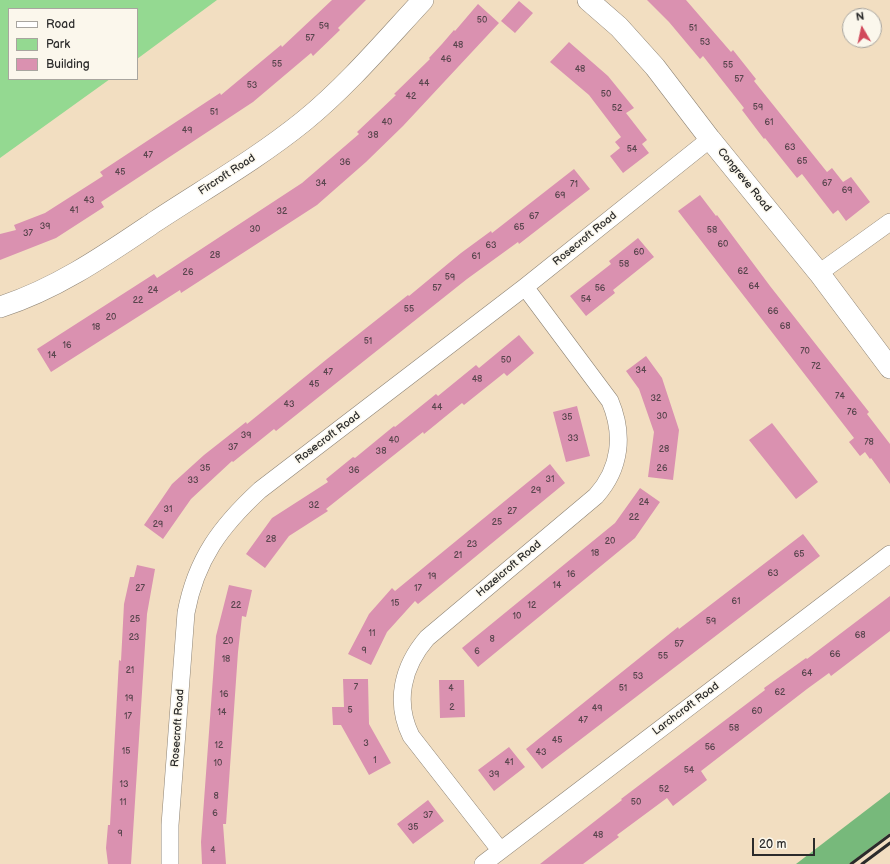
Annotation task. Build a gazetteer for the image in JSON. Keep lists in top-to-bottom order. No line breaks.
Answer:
{"streets":{"street":["Fircroft Road","Congreve Road","Rosecroft Road","Hazelcroft Road","Larchcroft Road"]},"crossings":[["Congreve Road","Rosecroft Road"],["Rosecroft Road","Hazelcroft Road"],["Hazelcroft Road","Larchcroft Road"]],"house_numbers":["50","59","51","57","53","48","46","55","55","48","57","44","53","50","42","59","52","51","40","61","49","38","63","54","47","65","36","45","34","67","71","69","69","43","41","32","67","39","65","30","58","37","60","63","60","28","61","58","62","26","59","64","57","56","24","54","22","55","66","20","68","18","51","16","70","14","50","72","34","47","48","45","74","32","43","44","76","30","35","39","33","40","78","37","28","38","35","26","36","31","33","29","24","32","31","27","22","25","29","28","20","23","18","65","21","63","16","19","14","27","17","61","15","22","12","10","25","59","11","68","23","8","20","57","9","6","66","55","18","21","64","53","7","4","51","62","16","19","2","49","5","60","14","17","47","58","45","3","12","56","15","43","1","41","10","54","39","13","52","8","11","50","6","37","35","9","48","4"],"legend":["Road","Park","Building"],"scale_bar":"20 m","north":"top"}
